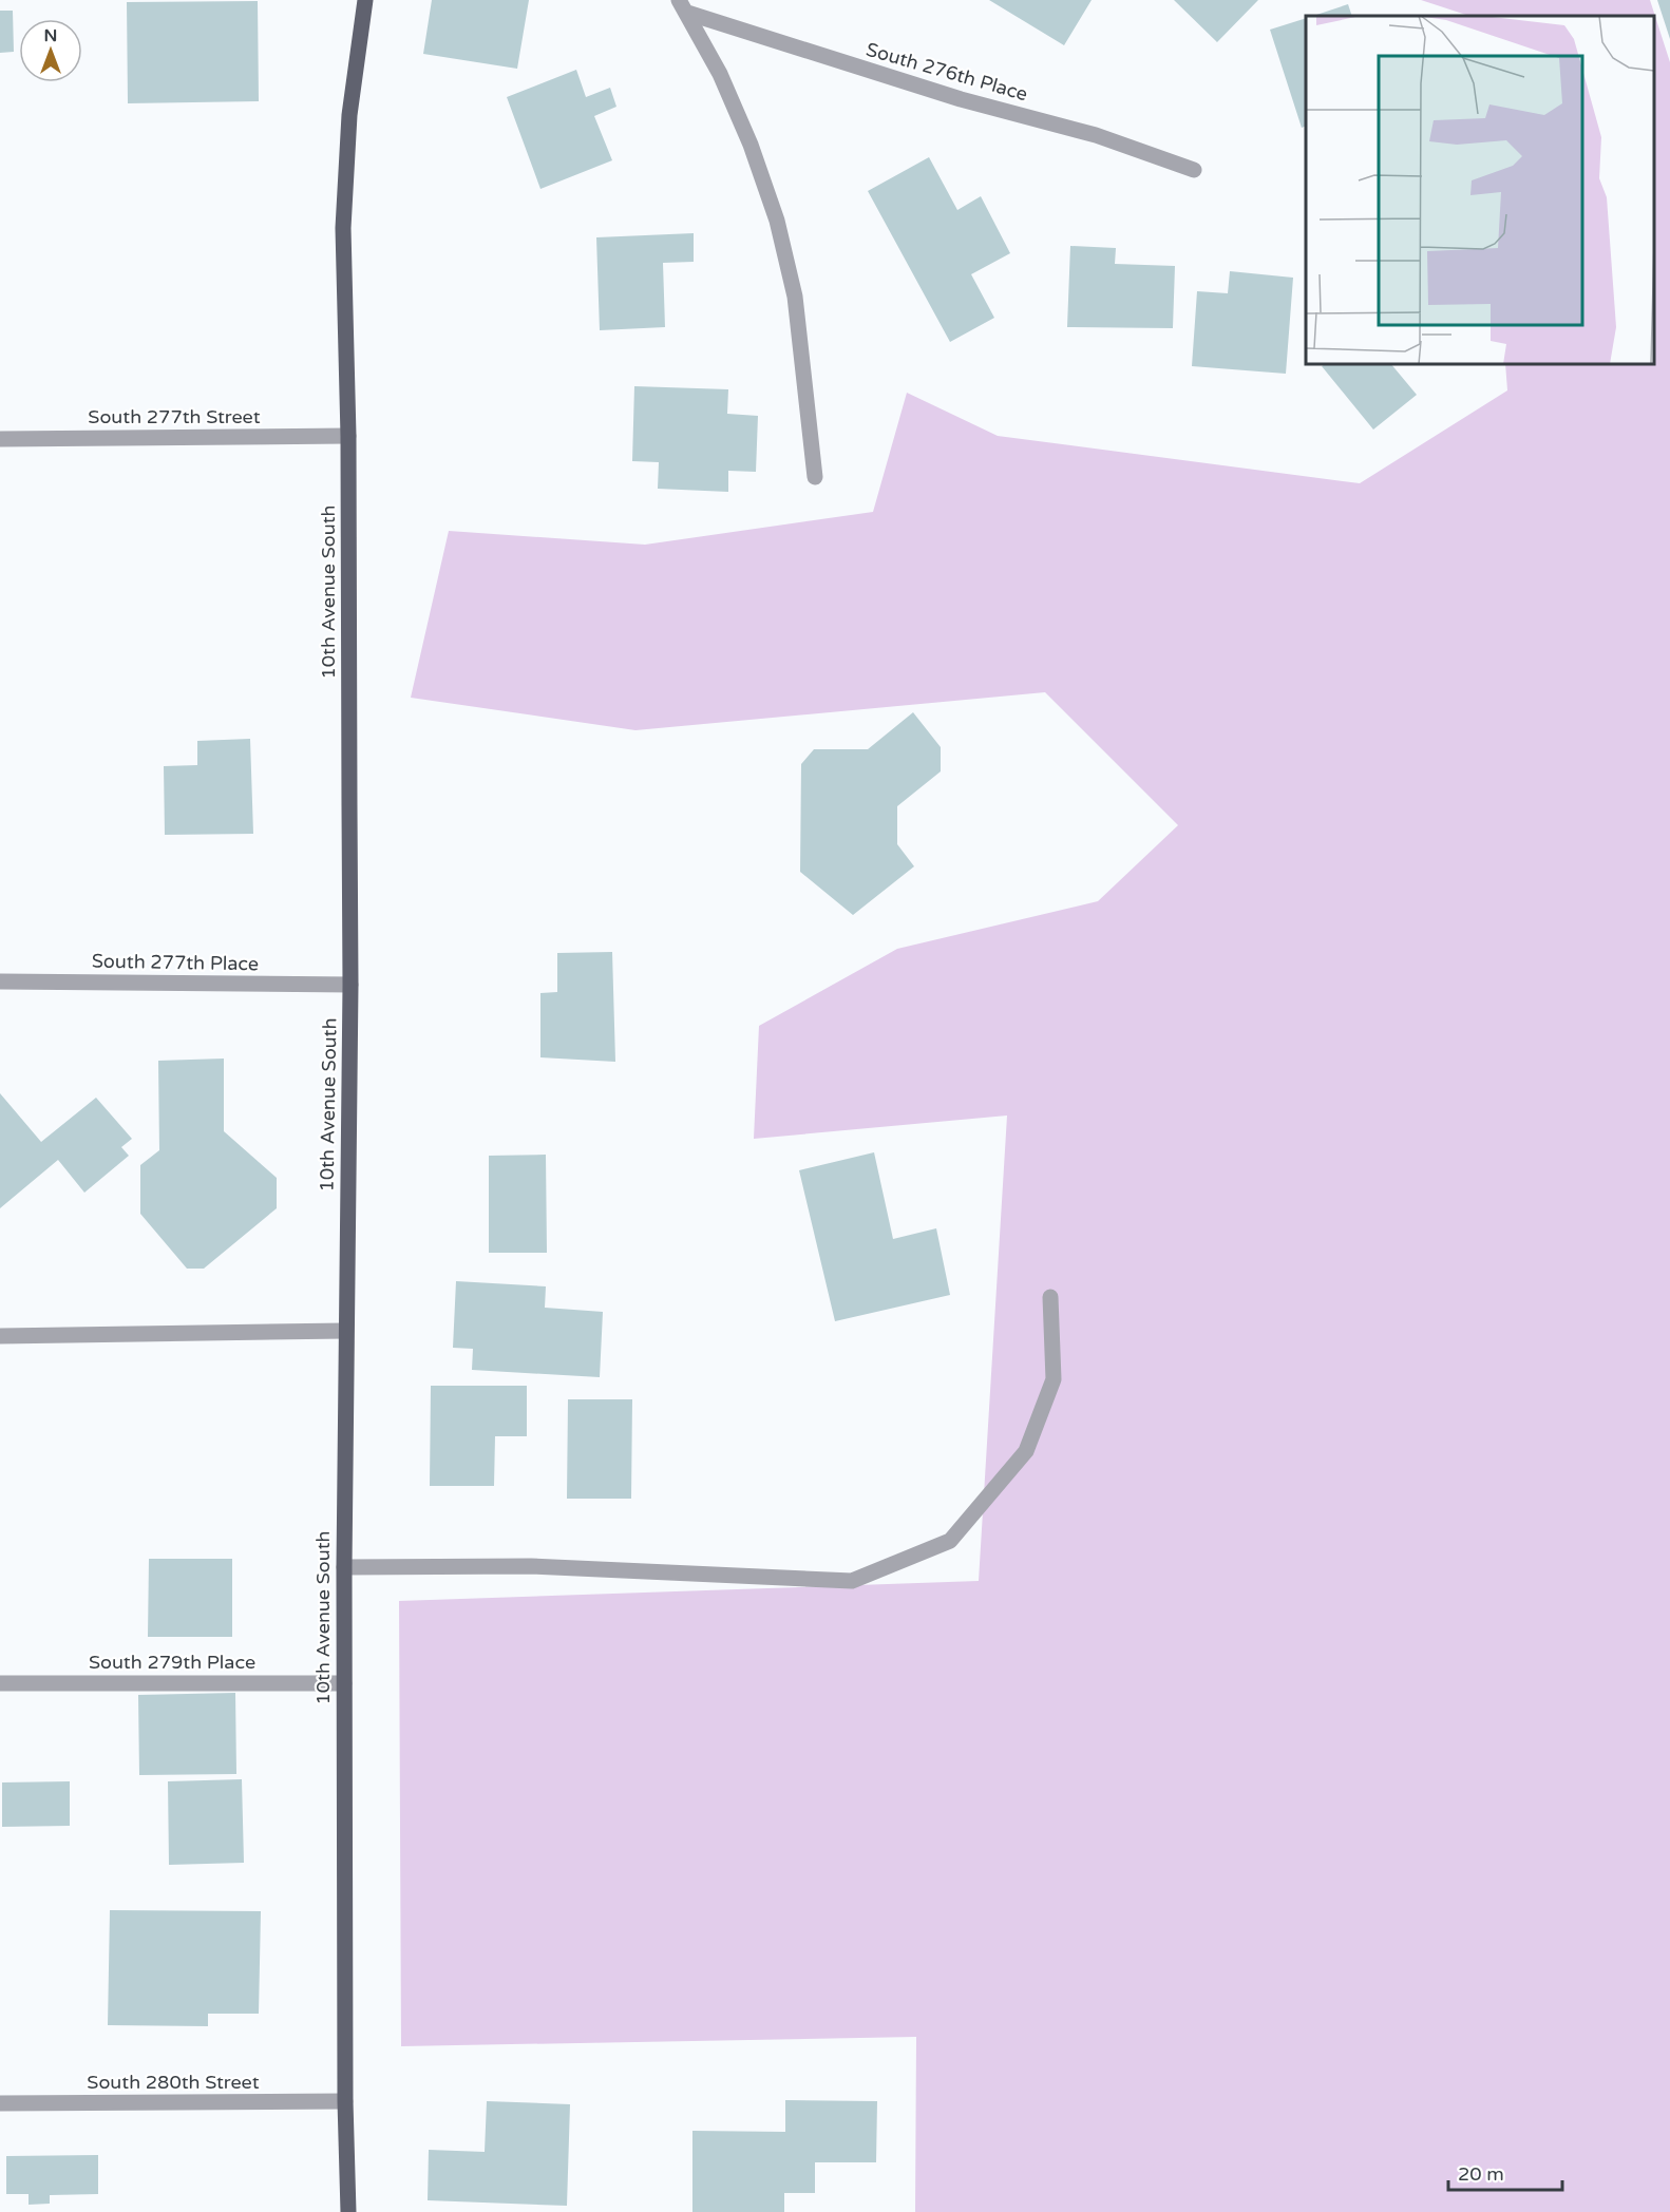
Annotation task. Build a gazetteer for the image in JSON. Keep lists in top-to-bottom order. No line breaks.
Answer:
{"streets":{"main road":["10th Avenue South"],"street":["South 276th Place","South 277th Street","South 277th Place","South 279th Place","South 280th Street"]},"crossings":[["South 277th Street","10th Avenue South"],["10th Avenue South","South 277th Place"],["10th Avenue South","South 279th Place"],["10th Avenue South","South 280th Street"]],"scale_bar":"20 m","north":"top"}
